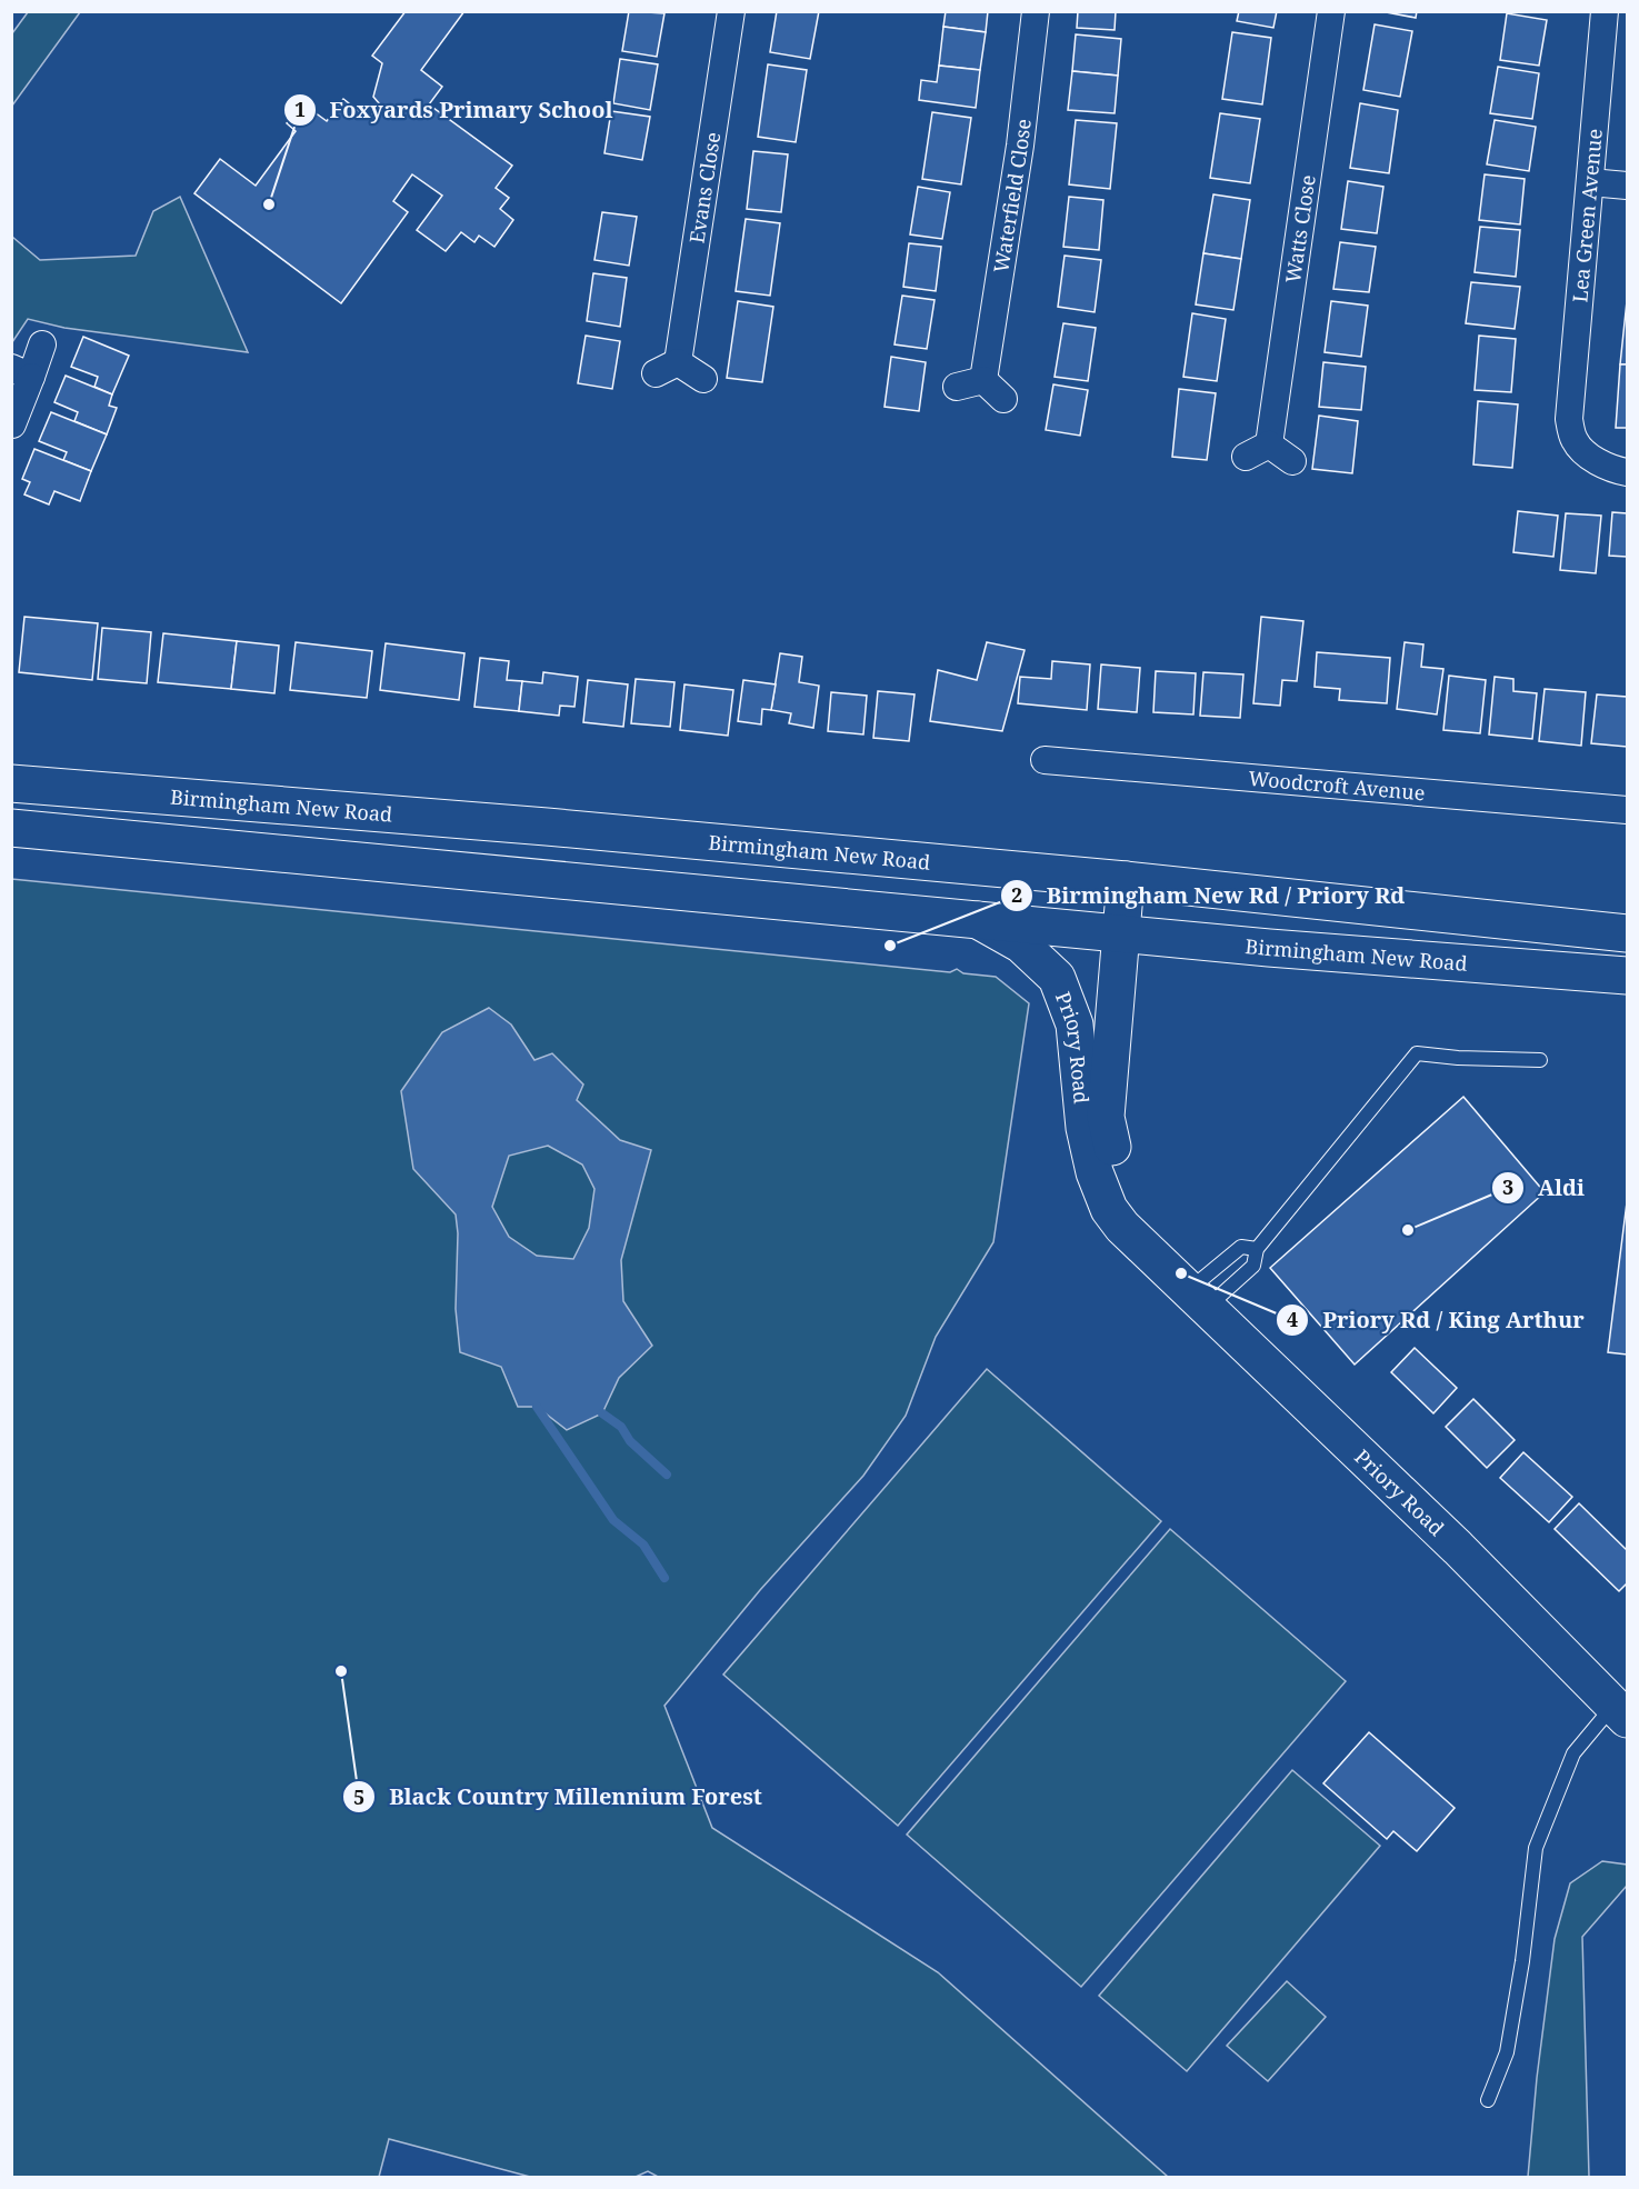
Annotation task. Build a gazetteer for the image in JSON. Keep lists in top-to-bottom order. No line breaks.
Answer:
{"streets":{"main road":["Birmingham New Road","Priory Road"],"street":["Evans Close","Waterfield Close","Lea Green Avenue","Watts Close","Woodcroft Avenue"]},"crossings":[["Birmingham New Road","Priory Road"]],"places":["Foxyards Primary School","Birmingham New Rd / Priory Rd","Aldi","Priory Rd / King Arthur","Black Country Millennium Forest"]}
